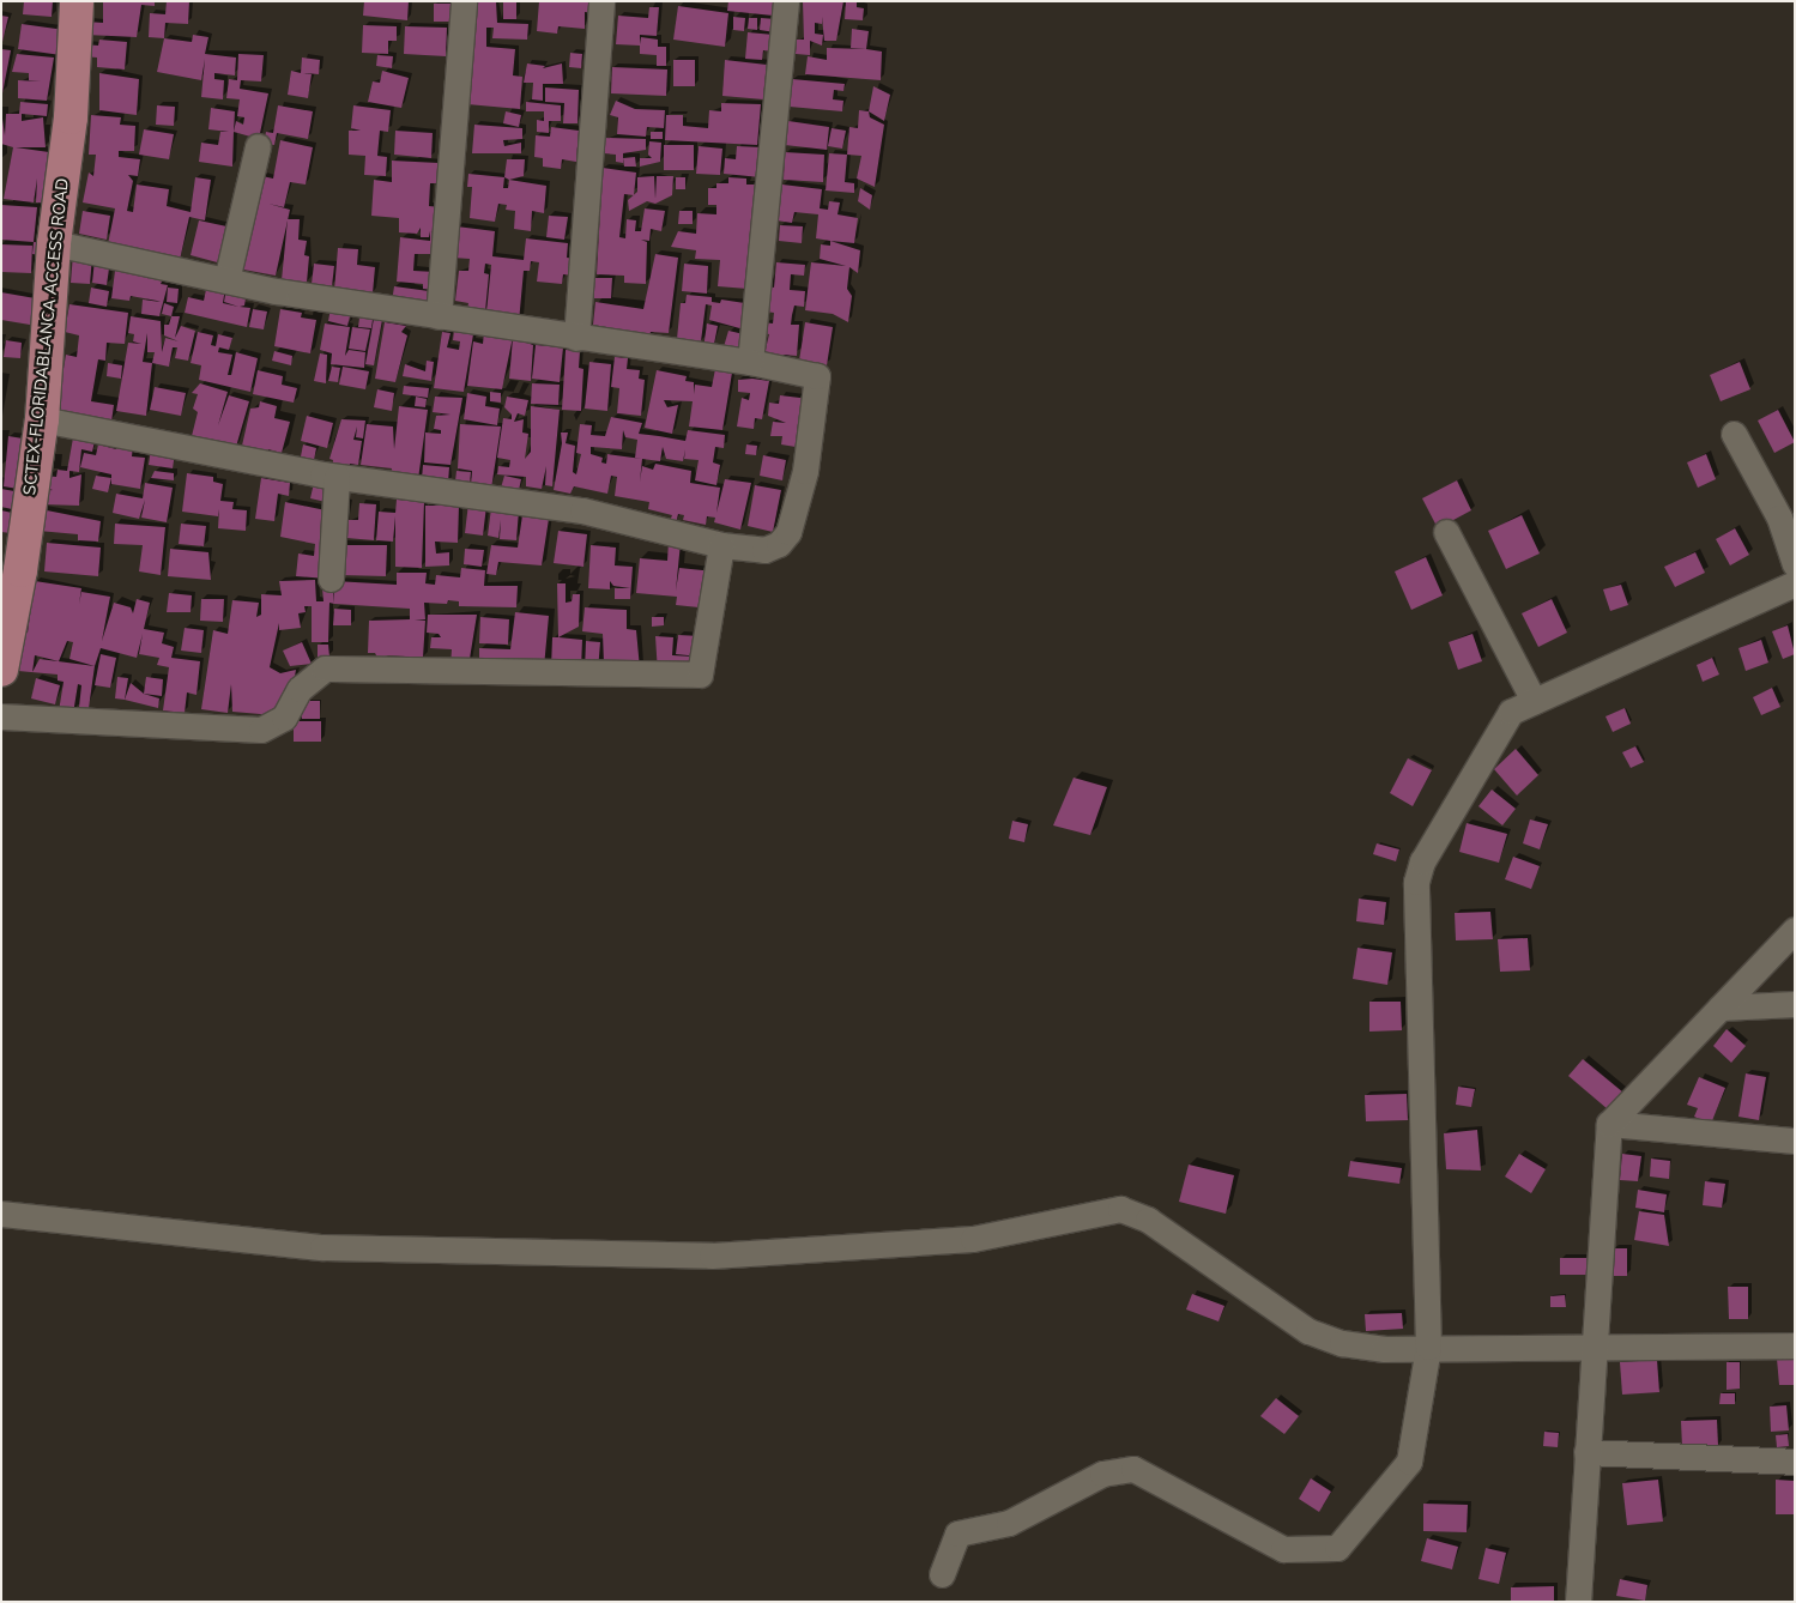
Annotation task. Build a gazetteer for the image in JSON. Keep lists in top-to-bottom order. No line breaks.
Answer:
{"streets":{"main road":["SCTEX-FLORIDABLANCA ACCESS ROAD"]}}
